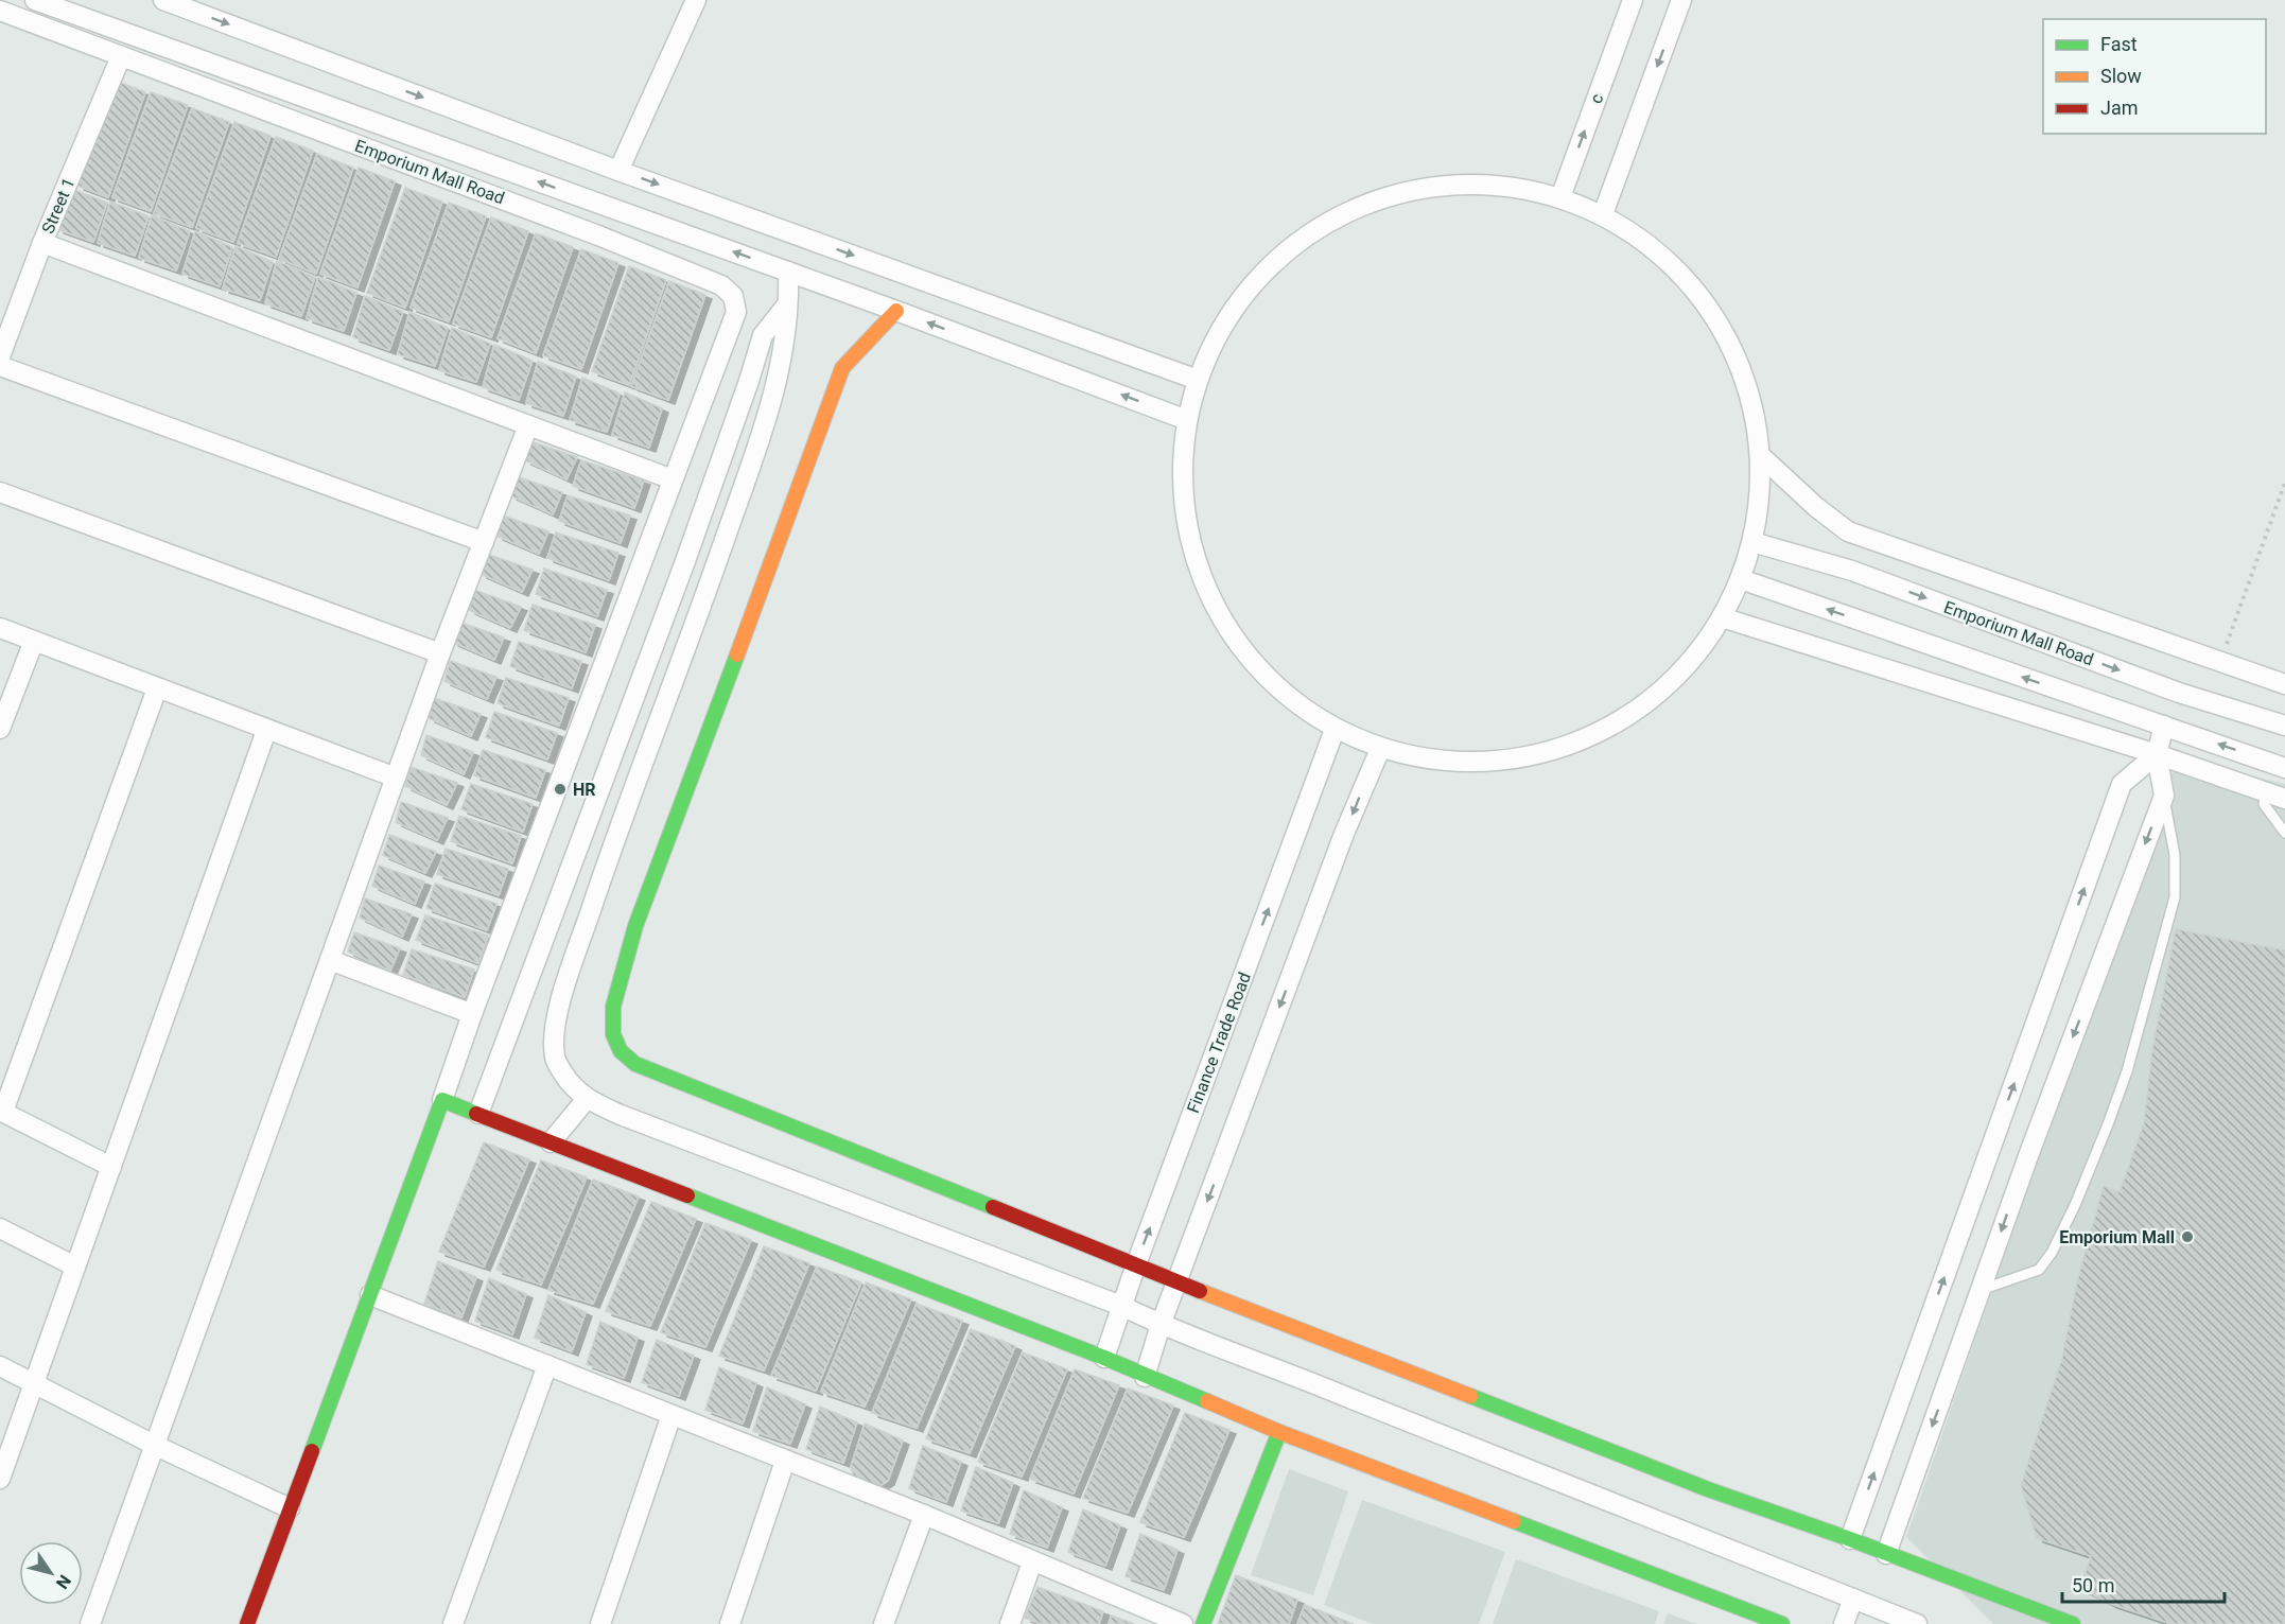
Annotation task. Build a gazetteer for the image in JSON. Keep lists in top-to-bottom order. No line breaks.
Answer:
{"streets":{"street":["c","Emporium Mall Road","Street 1","Finance Trade Road"]},"crossings":[["Emporium Mall Road","Street 1"]],"places":["HR","Emporium Mall"],"legend":["Fast","Slow","Jam"],"scale_bar":"50 m","north":"bottom right"}
